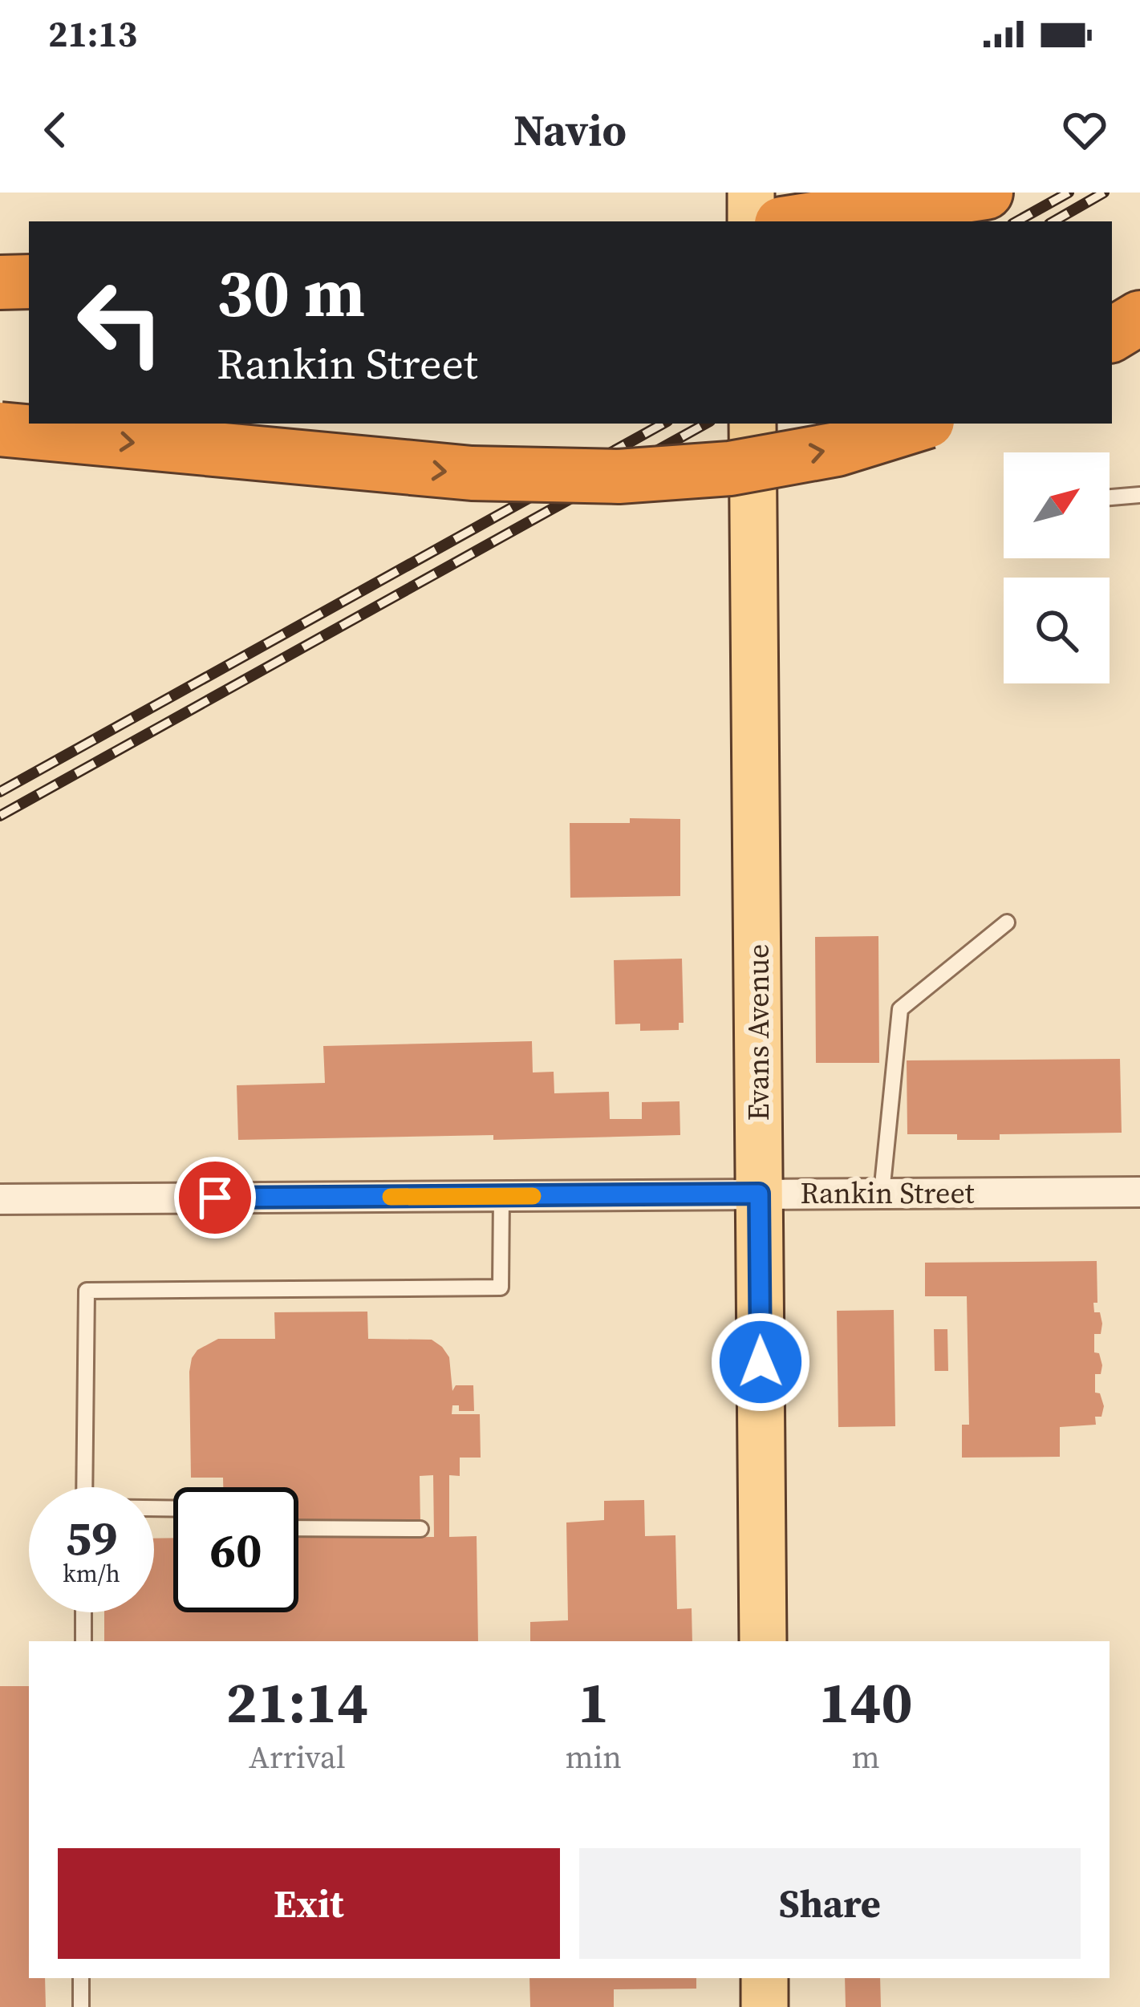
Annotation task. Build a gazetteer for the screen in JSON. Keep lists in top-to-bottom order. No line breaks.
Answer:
{"streets":{"main road":["Evans Avenue"],"street":["Rankin Street"]},"crossings":[["Evans Avenue","Rankin Street"]],"north":"top right","page":{"status":"21:13","header":"Navio","turn":["30 m","Rankin Street"],"speed":"59 km/h","limit":"60","eta":["21:14","Arrival","1","min","140","m"],"buttons":["Exit","Share"]}}
